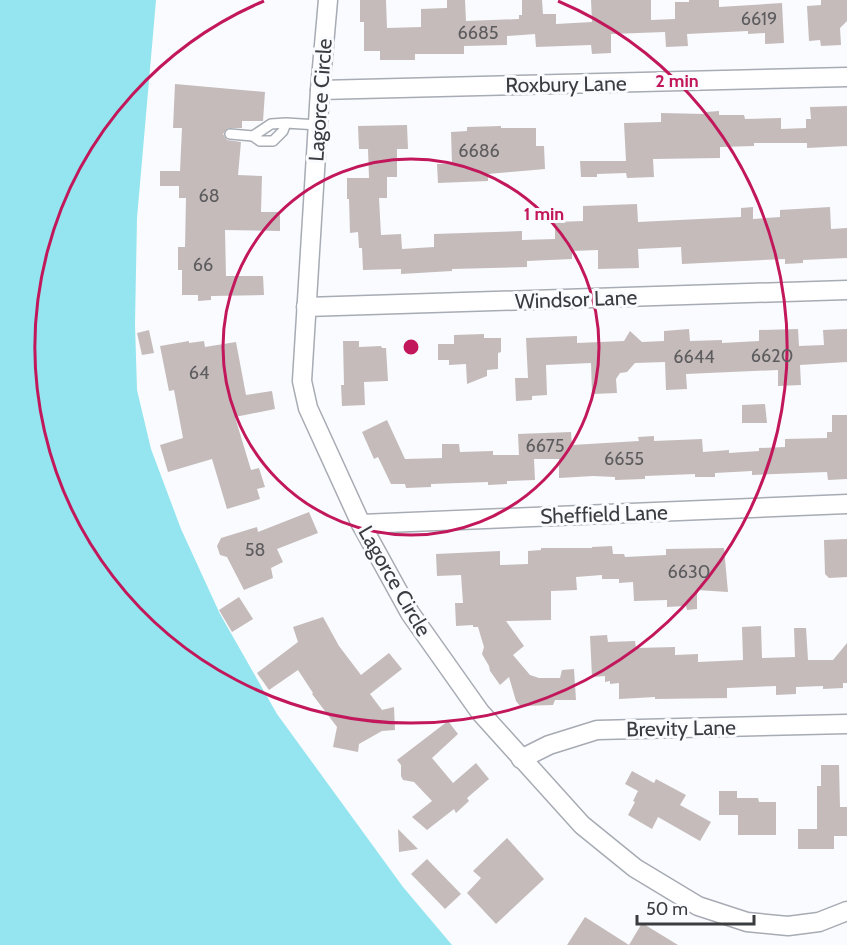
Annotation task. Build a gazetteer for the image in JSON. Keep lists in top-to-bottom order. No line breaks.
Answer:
{"streets":{"street":["Roxbury Lane","Lagorce Circle","Windsor Lane","Sheffield Lane","Brevity Lane"]},"crossings":[["Roxbury Lane","Lagorce Circle"],["Lagorce Circle","Windsor Lane"],["Lagorce Circle","Sheffield Lane"],["Lagorce Circle","Brevity Lane"]],"house_numbers":["6619","6685","6686","68","66","6620","6644","64","6675","6655","58","6630"],"scale_bar":"50 m","rings":["2 min","1 min"]}
